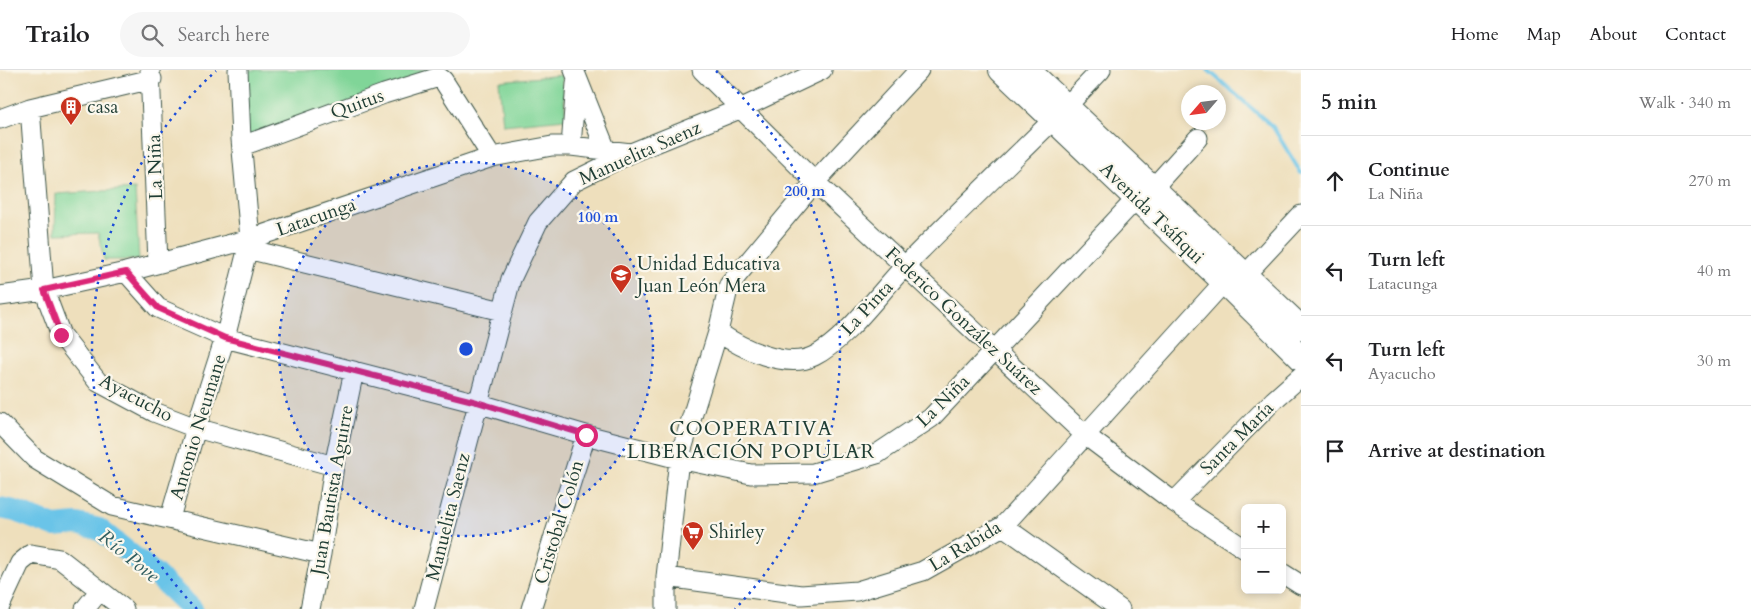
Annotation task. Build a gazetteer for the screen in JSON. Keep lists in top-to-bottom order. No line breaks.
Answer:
{"streets":{"main road":["Avenida Tsáfiqui"],"street":["Quitus","Manuelita Saenz","La Niña","Latacunga","La Pinta","Federico González Suárez","Ayacucho","Antonio Neumane","Santa María","Juan Bautista Aguirre","Cristobal Colón","La Rabida"]},"crossings":[["Quitus","Latacunga"],["Quitus","Antonio Neumane"],["Manuelita Saenz","La Niña"],["Manuelita Saenz","Latacunga"],["Manuelita Saenz","Federico González Suárez"],["La Niña","Avenida Tsáfiqui"],["La Niña","Latacunga"],["La Niña","Federico González Suárez"],["La Niña","Antonio Neumane"],["La Niña","Juan Bautista Aguirre"],["La Niña","Cristobal Colón"],["Avenida Tsáfiqui","La Pinta"],["Avenida Tsáfiqui","La Rabida"],["Latacunga","Ayacucho"],["Latacunga","Antonio Neumane"],["La Pinta","Federico González Suárez"],["Federico González Suárez","Santa María"],["Federico González Suárez","La Rabida"],["Ayacucho","Antonio Neumane"],["Ayacucho","Juan Bautista Aguirre"]],"districts":["COOPERATIVA LIBERACIÓN POPULAR"],"water":["Río Pove"],"places":{"building":["casa"],"school or university":["Unidad Educativa Juan León Mera"],"supermarket":["Shirley"]},"north":"bottom left","page":{"header":"Trailo","search":"Search here","nav":["Home","Map","About","Contact"],"heading":["5 min","Walk · 340 m"],"list":[["Continue","La Niña","270 m"],["Turn left","Latacunga","40 m"],["Turn left","Ayacucho","30 m"],"Arrive at destination"],"map_buttons":["+","−"]},"rings":["200 m","100 m"]}
